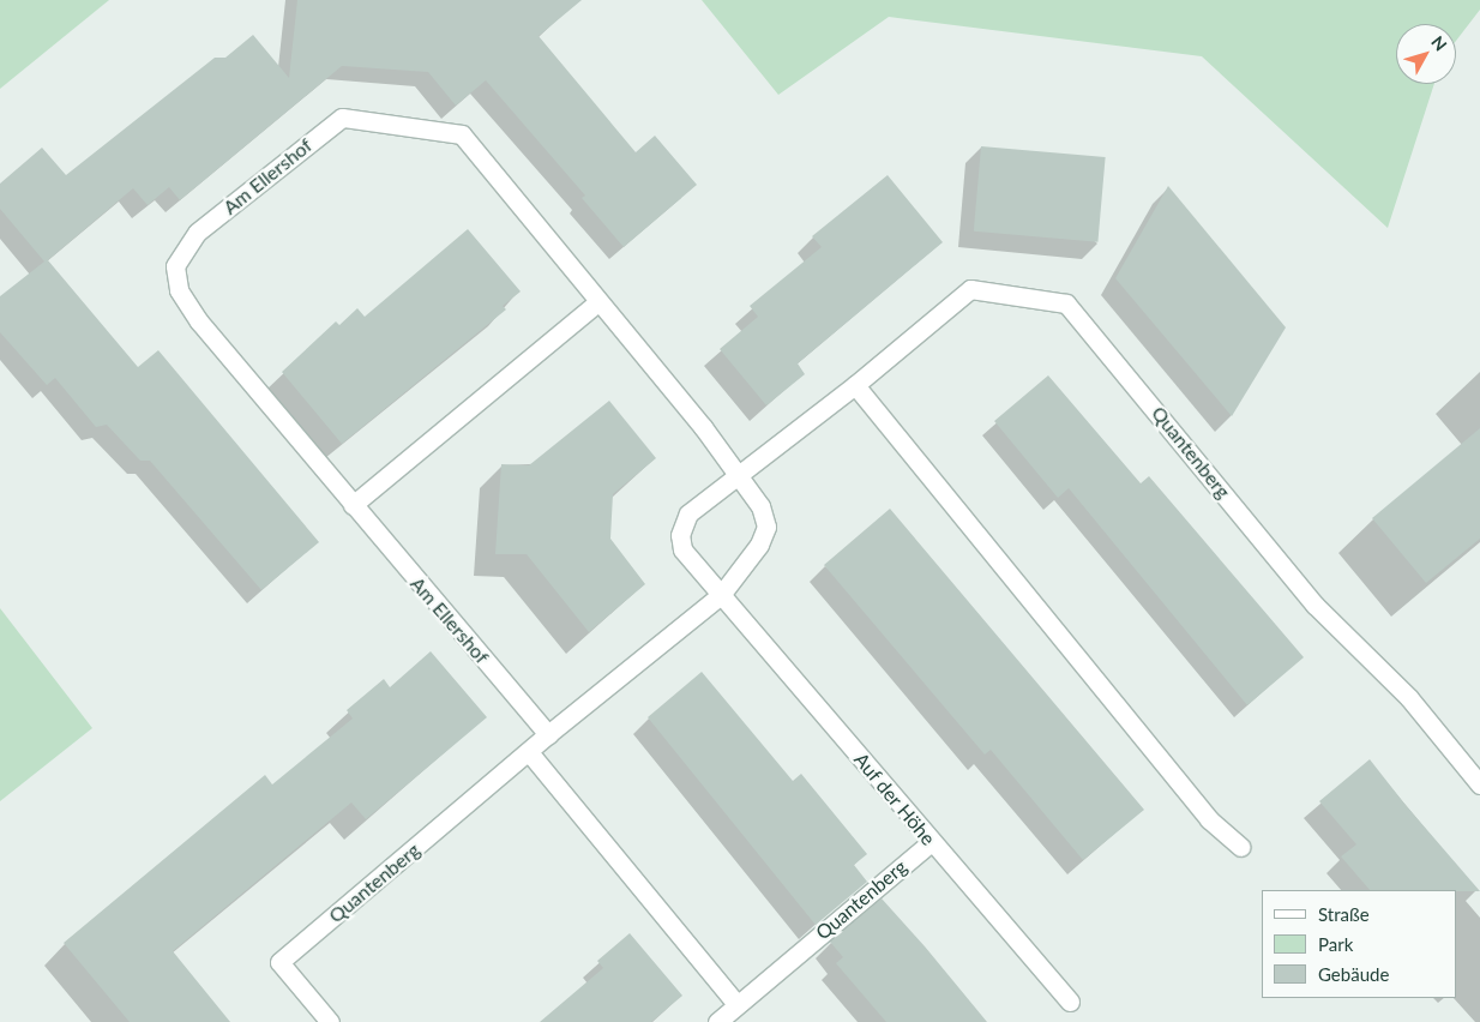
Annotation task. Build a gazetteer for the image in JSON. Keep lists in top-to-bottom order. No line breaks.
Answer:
{"streets":{"street":["Am Ellershof","Quantenberg","Auf der Höhe"]},"crossings":[["Am Ellershof","Quantenberg"],["Quantenberg","Auf der Höhe"]],"legend":["Straße","Park","Gebäude"],"north":"top right"}
